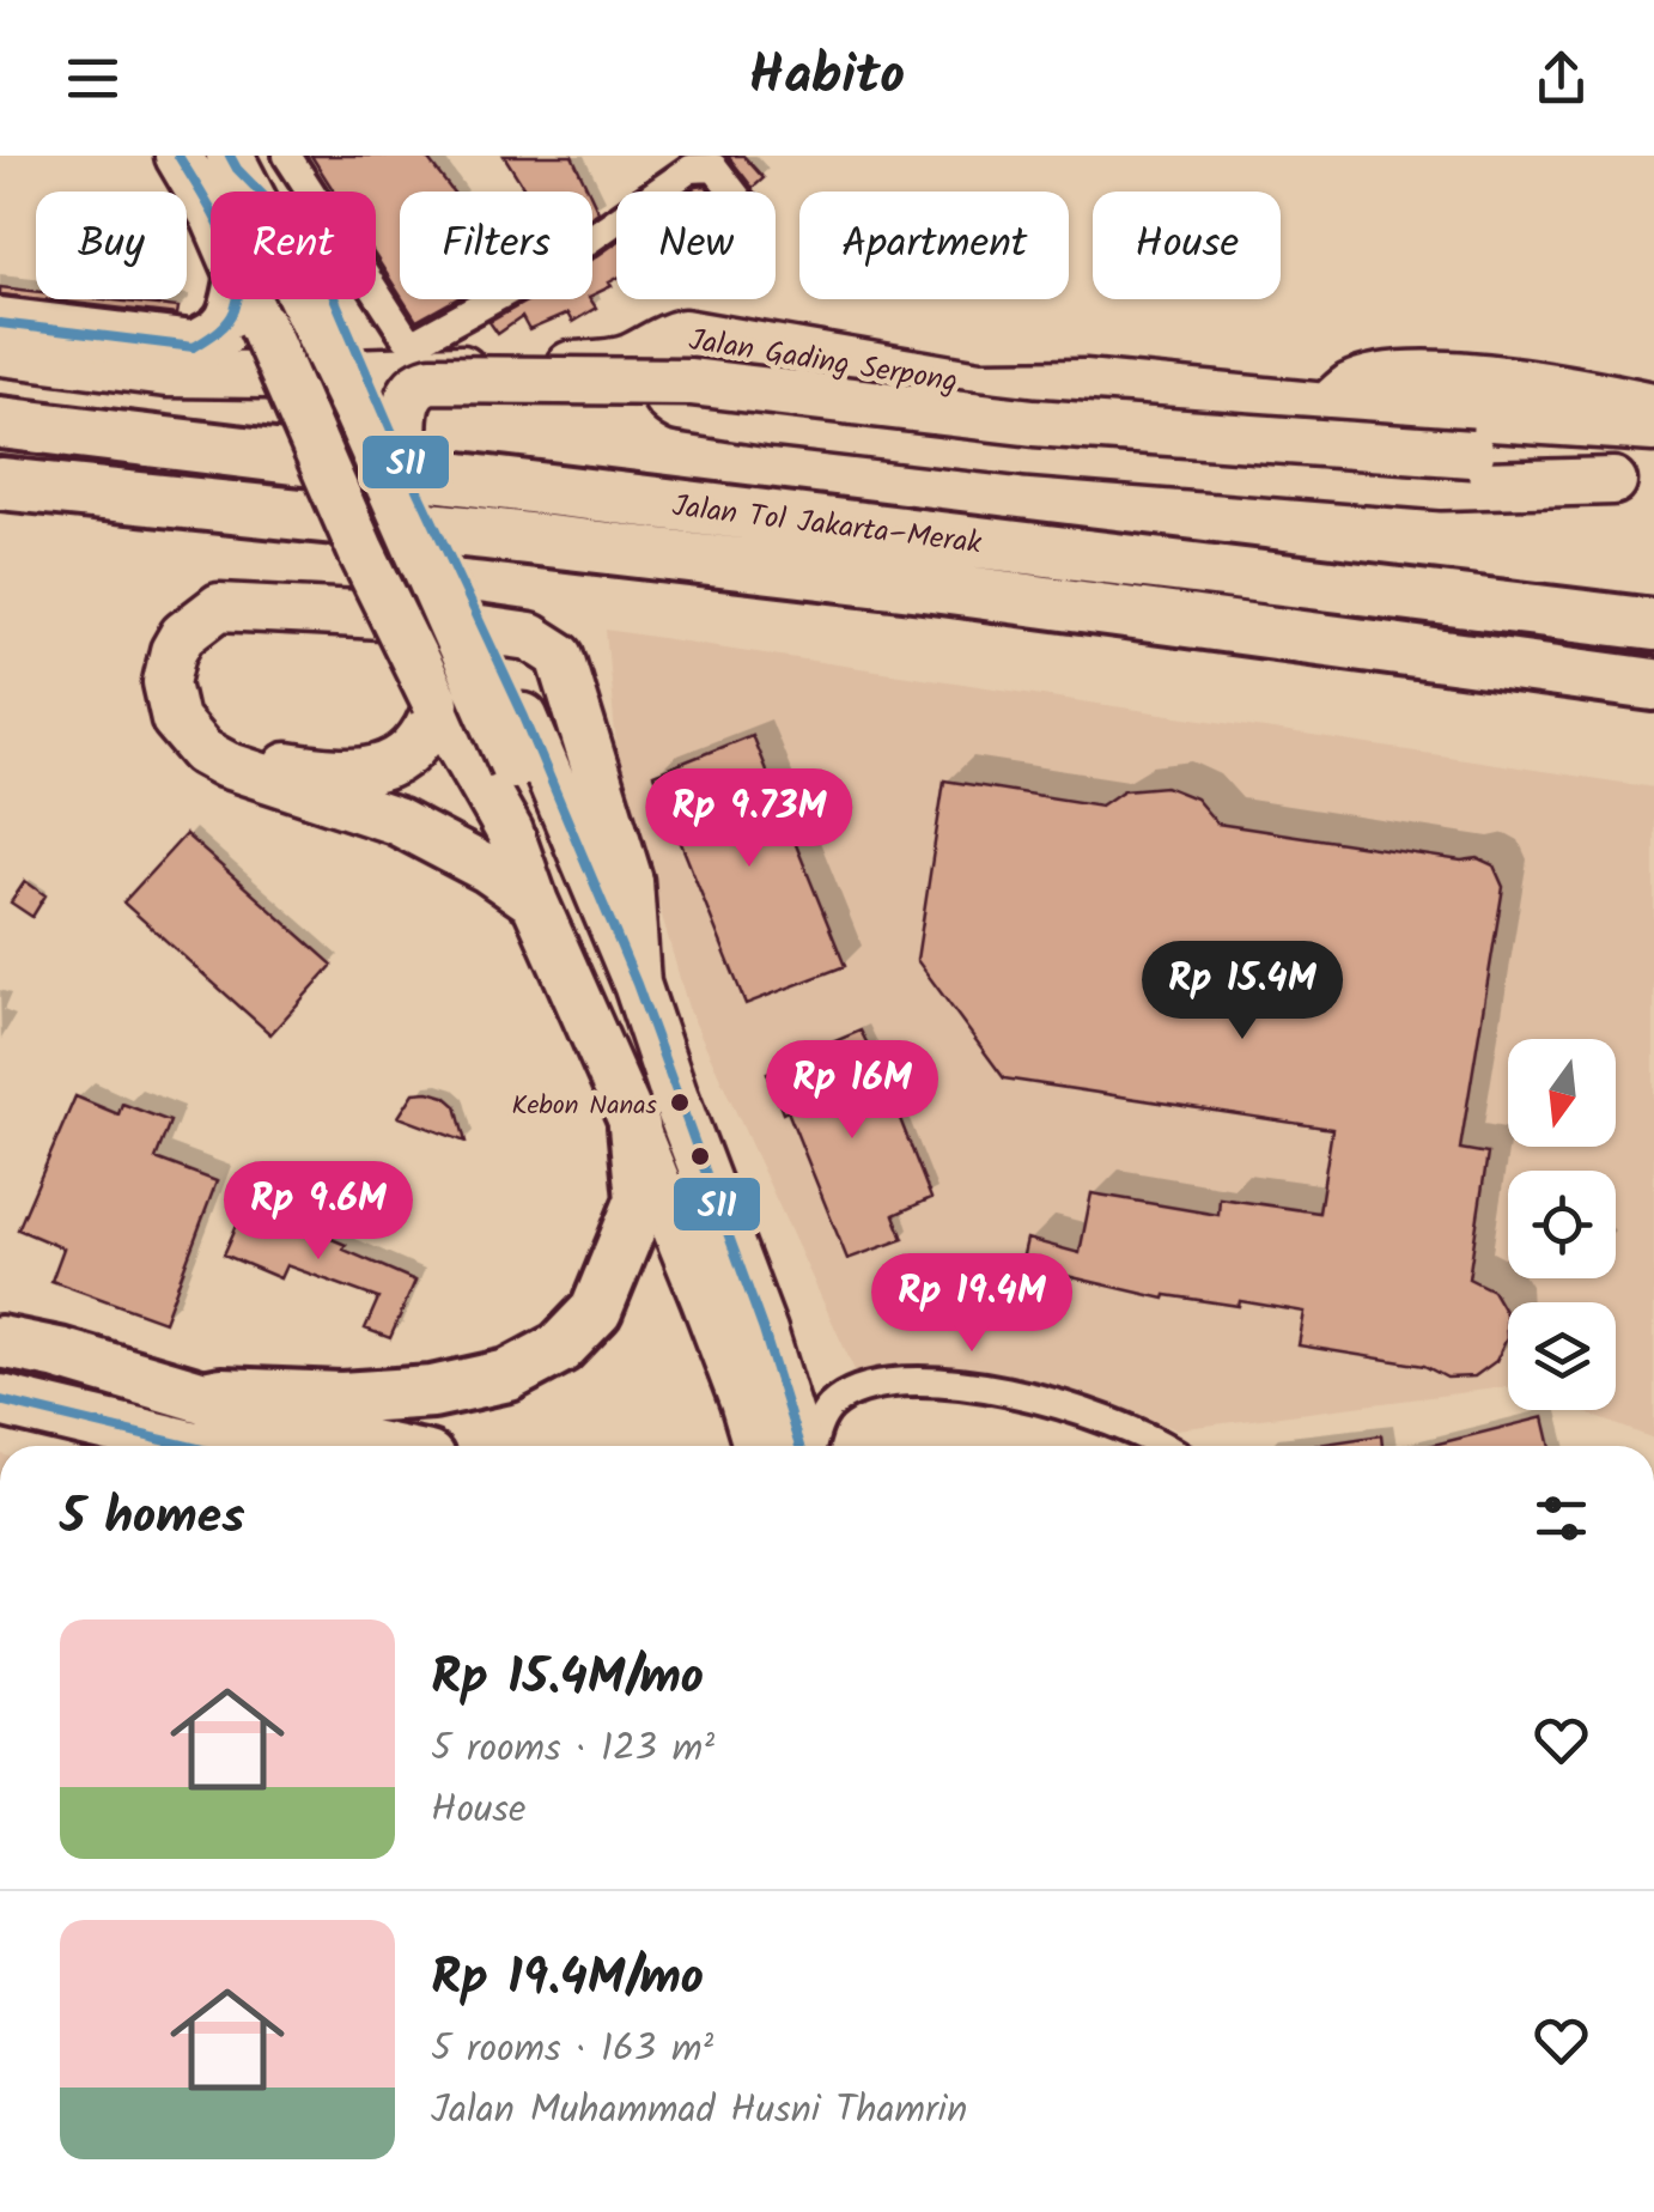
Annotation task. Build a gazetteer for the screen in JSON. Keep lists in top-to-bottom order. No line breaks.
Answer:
{"streets":{"highway":["Jalan Tol Jakarta–Merak"],"main road":["Jalan Gading Serpong"]},"places":["Kebon Nanas"],"lines":["transit line S11"],"north":"bottom","page":{"header":"Habito","chip":["Buy","Rent","Filters","New","Apartment","House"],"price":["Rp 9.73M","Rp 15.4M","Rp 16M","Rp 9.6M","Rp 19.4M"],"heading":"5 homes","list":[{"name":"Rp 15.4M/mo","note":"5 rooms · 123 m² · House"},{"name":"Rp 19.4M/mo","note":"5 rooms · 163 m² · Jalan Muhammad Husni Thamrin"}]}}
